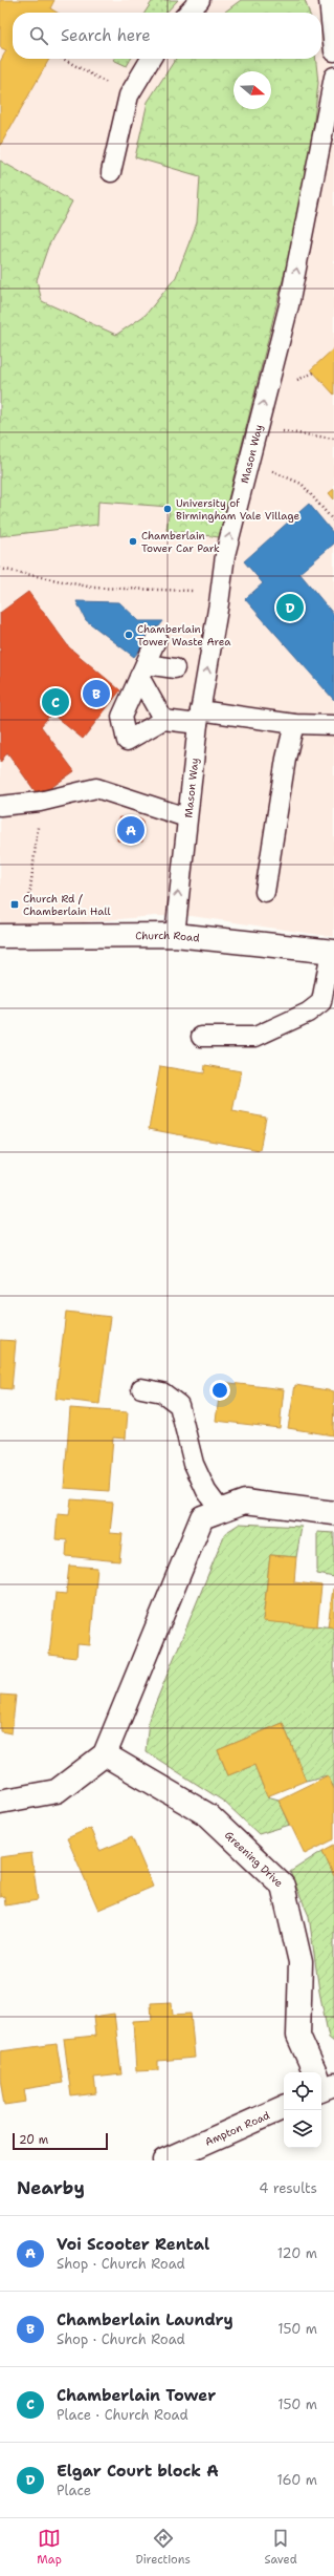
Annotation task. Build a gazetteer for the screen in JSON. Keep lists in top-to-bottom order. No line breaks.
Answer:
{"streets":{"street":["Church Road","Greening Drive","Ampton Road"],"lane":["Mason Way"]},"crossings":[["Mason Way","Church Road"]],"one_way":["Mason Way"],"places":{"other":["University of Birmingham Vale Village","Chamberlain Tower Car Park","Chamberlain Tower Waste Area"],"transit":["Church Rd / Chamberlain Hall"]},"scale_bar":"20 m","north":"right","page":{"search":"Search here","pins":["D","B","C","A"],"scale":"20 m","heading":["Nearby","4 results"],"list":[{"mark":"A","name":"Voi Scooter Rental","note":"Shop · Church Road","value":"120 m"},{"mark":"B","name":"Chamberlain Laundry","note":"Shop · Church Road","value":"150 m"},{"mark":"C","name":"Chamberlain Tower","note":"Place · Church Road","value":"150 m"},{"mark":"D","name":"Elgar Court block A","note":"Place","value":"160 m"}],"nav":["Map","Directions","Saved"]}}
